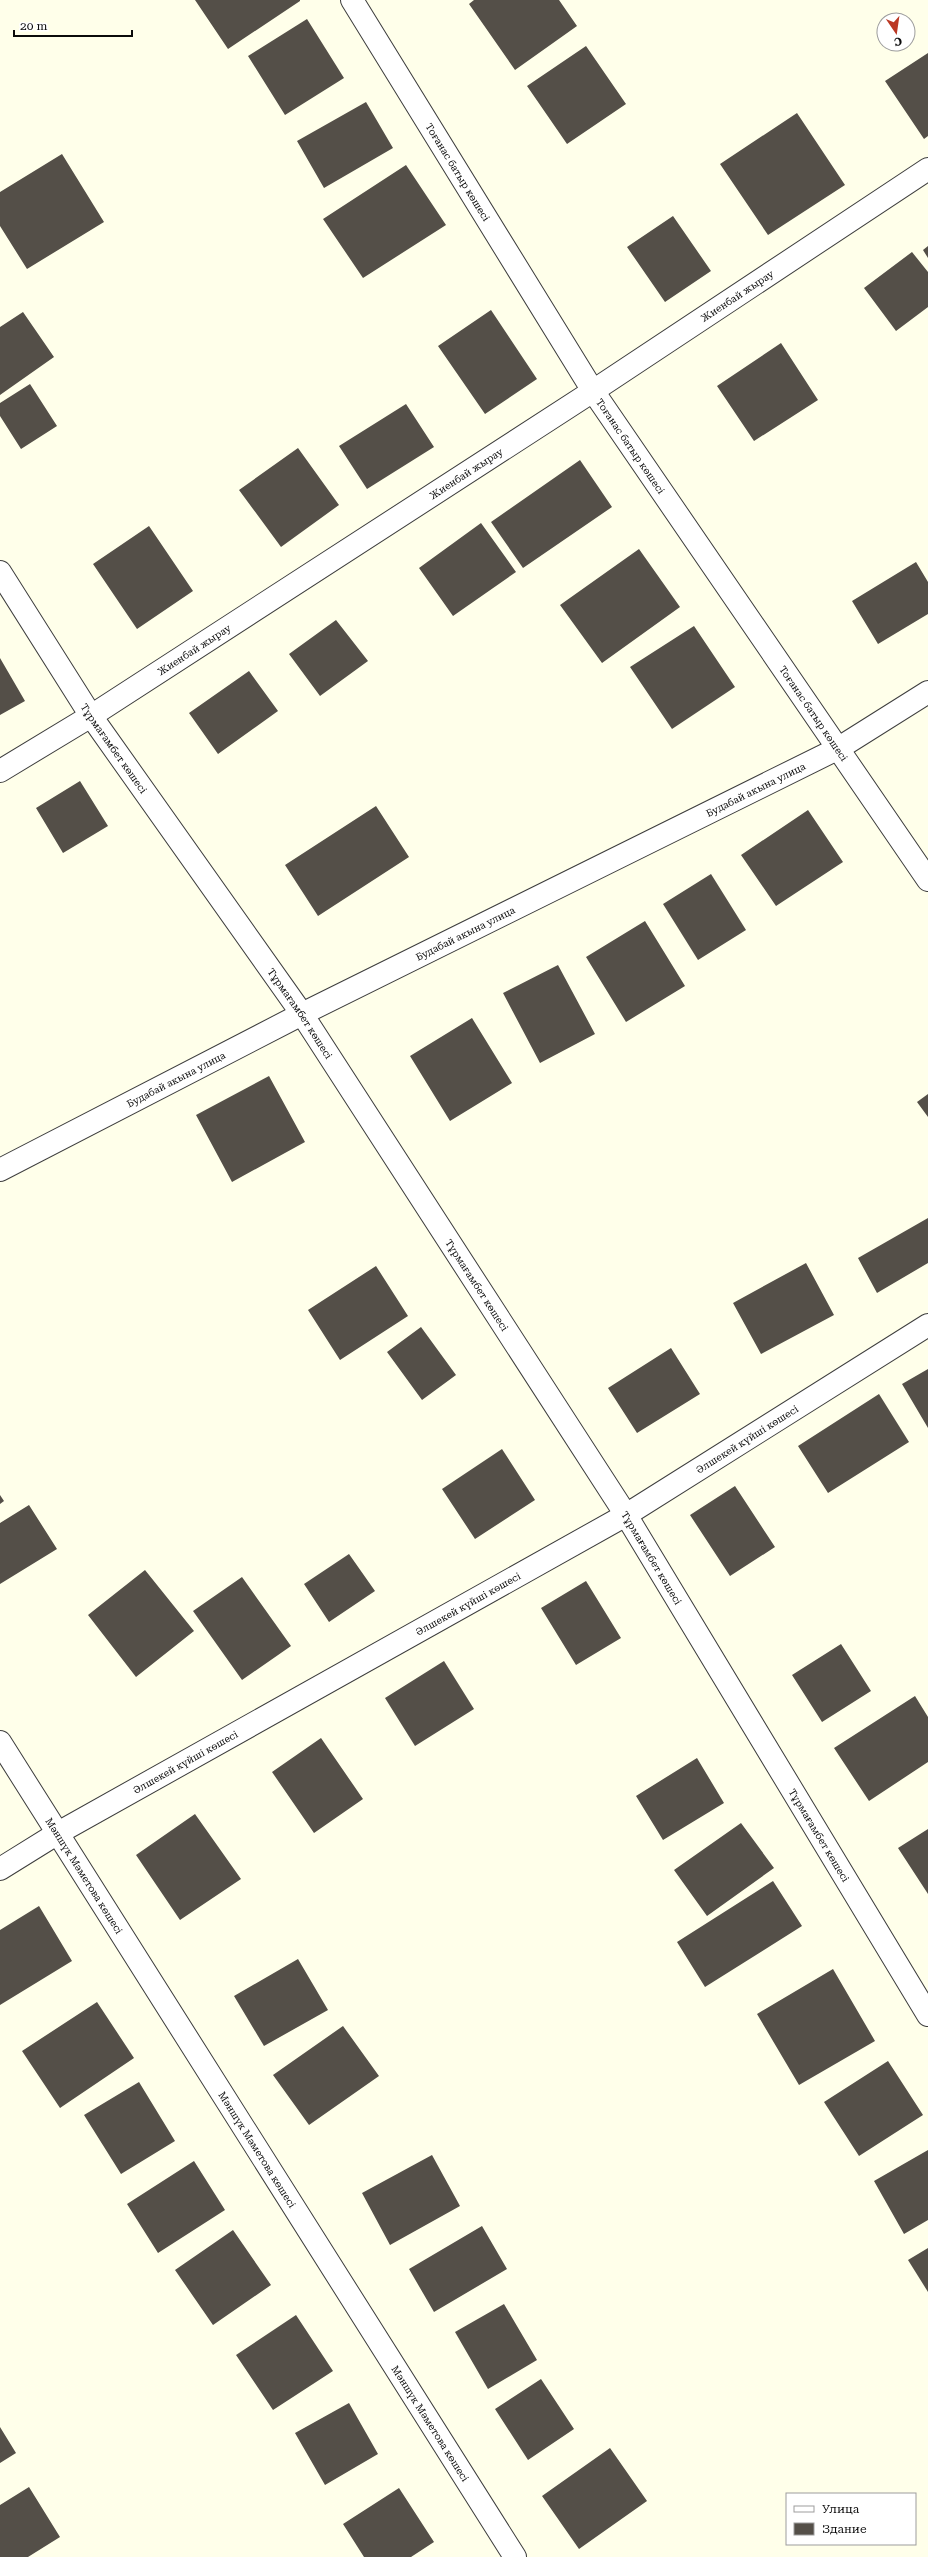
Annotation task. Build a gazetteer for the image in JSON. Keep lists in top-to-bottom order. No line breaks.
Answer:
{"streets":{"street":["Тоғанас батыр көшесі","Жиенбай жырау","Тұрмағамбет көшесі","Будабай акына улица","Әлшекей күйші көшесі","Мәншүк Мәметова көшесі"]},"crossings":[["Тоғанас батыр көшесі","Жиенбай жырау"],["Тоғанас батыр көшесі","Будабай акына улица"],["Жиенбай жырау","Тұрмағамбет көшесі"],["Тұрмағамбет көшесі","Будабай акына улица"],["Тұрмағамбет көшесі","Әлшекей күйші көшесі"],["Әлшекей күйші көшесі","Мәншүк Мәметова көшесі"]],"legend":["Улица","Здание"],"scale_bar":"20 m","north":"bottom"}
